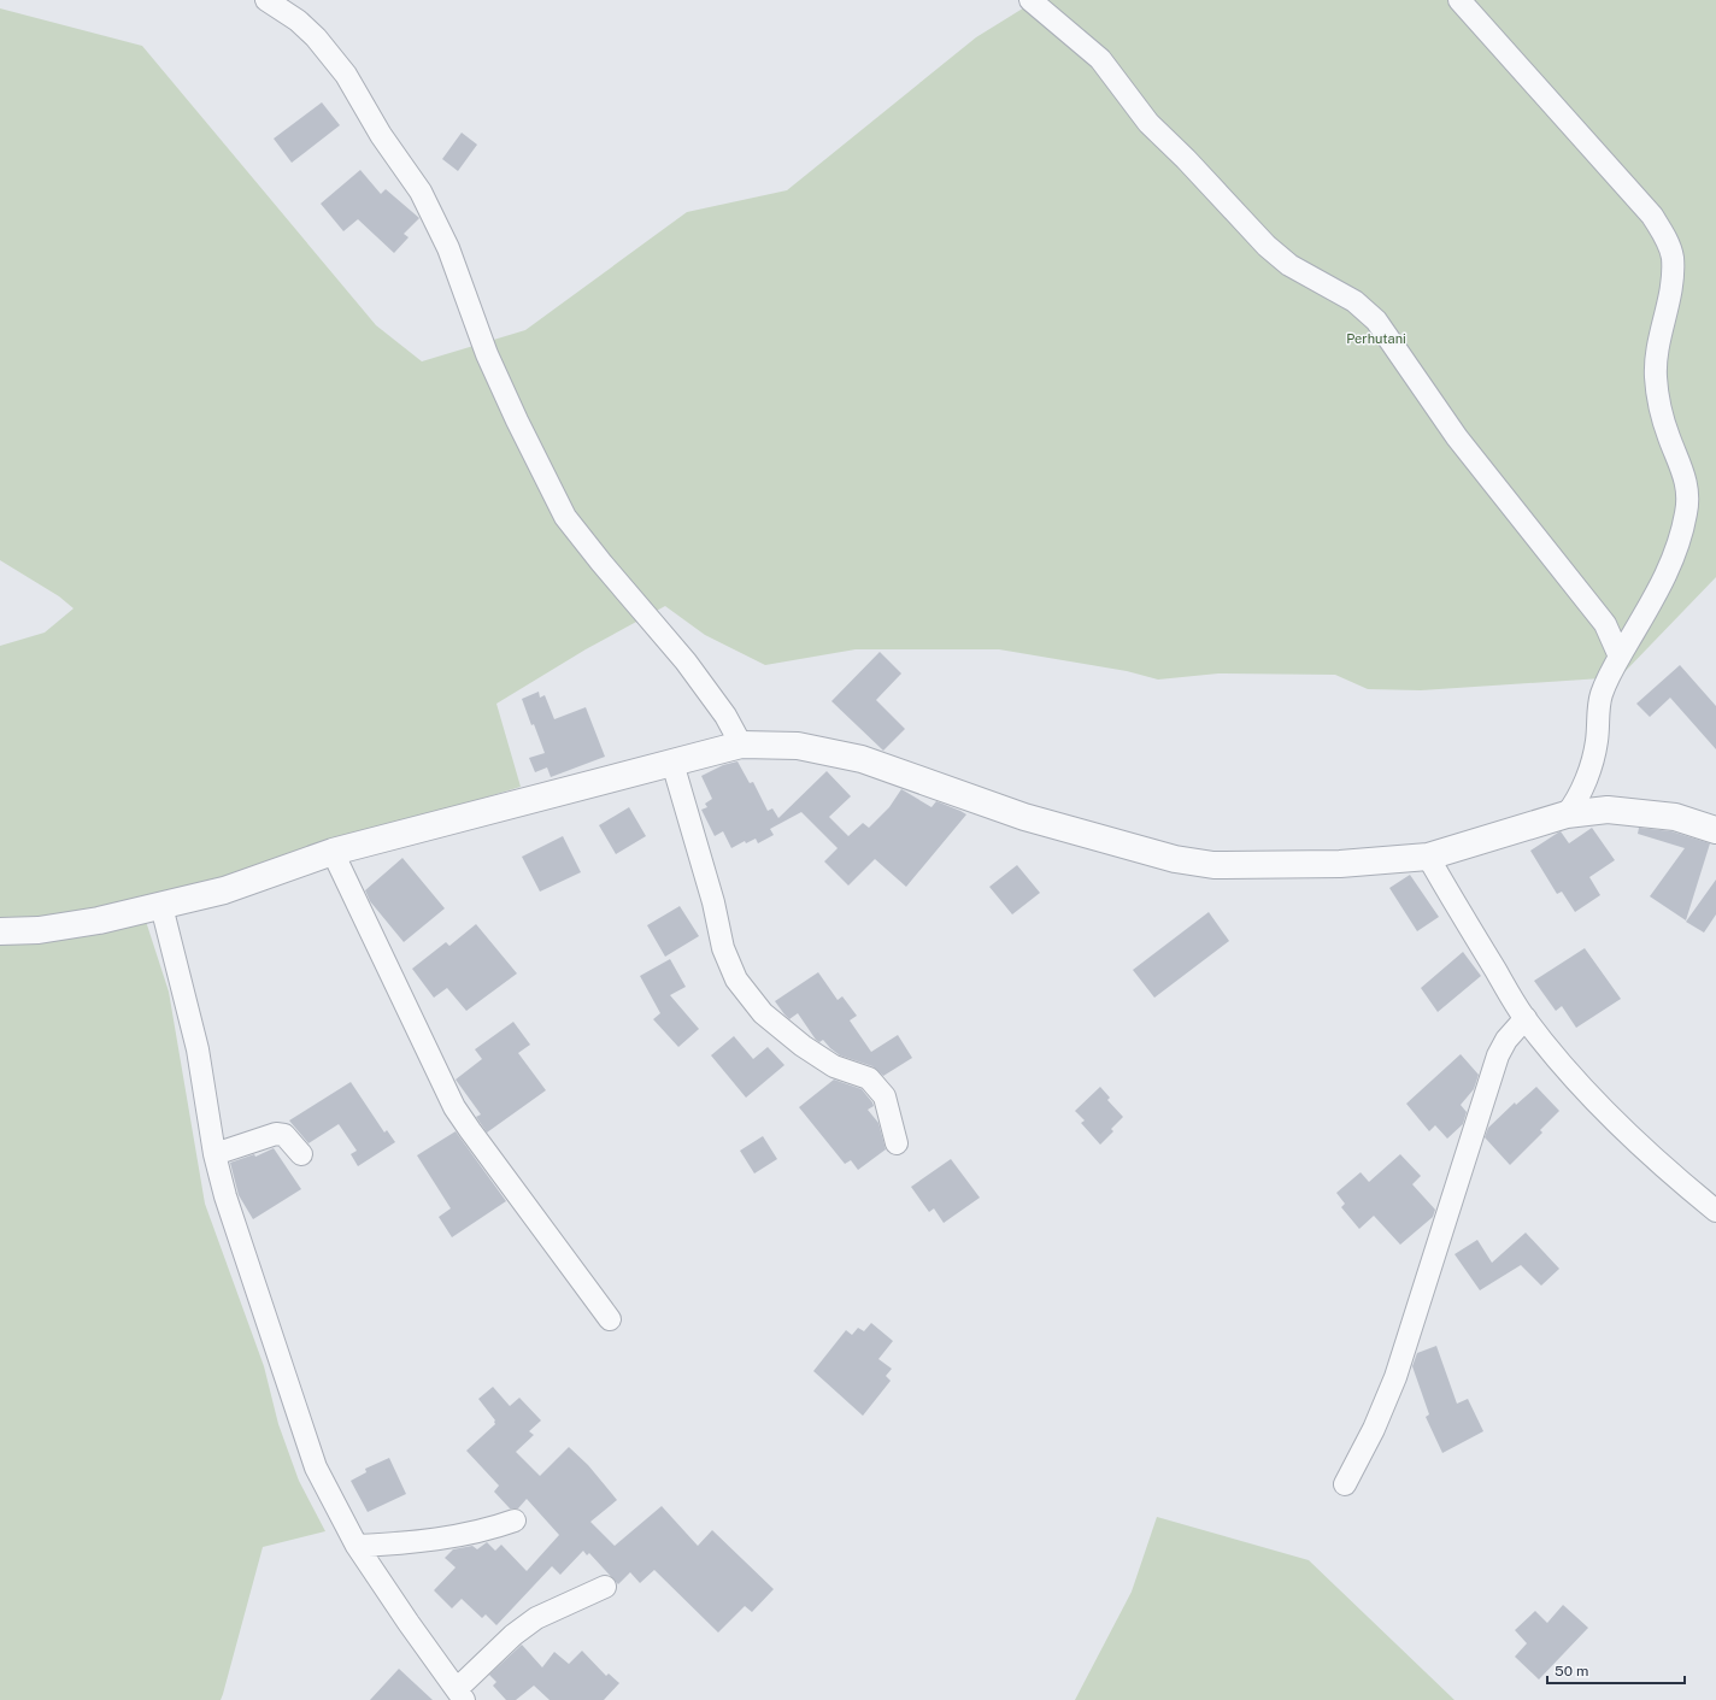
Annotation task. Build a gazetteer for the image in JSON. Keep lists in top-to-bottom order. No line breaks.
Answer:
{"parks":["Perhutani"],"scale_bar":"50 m"}
